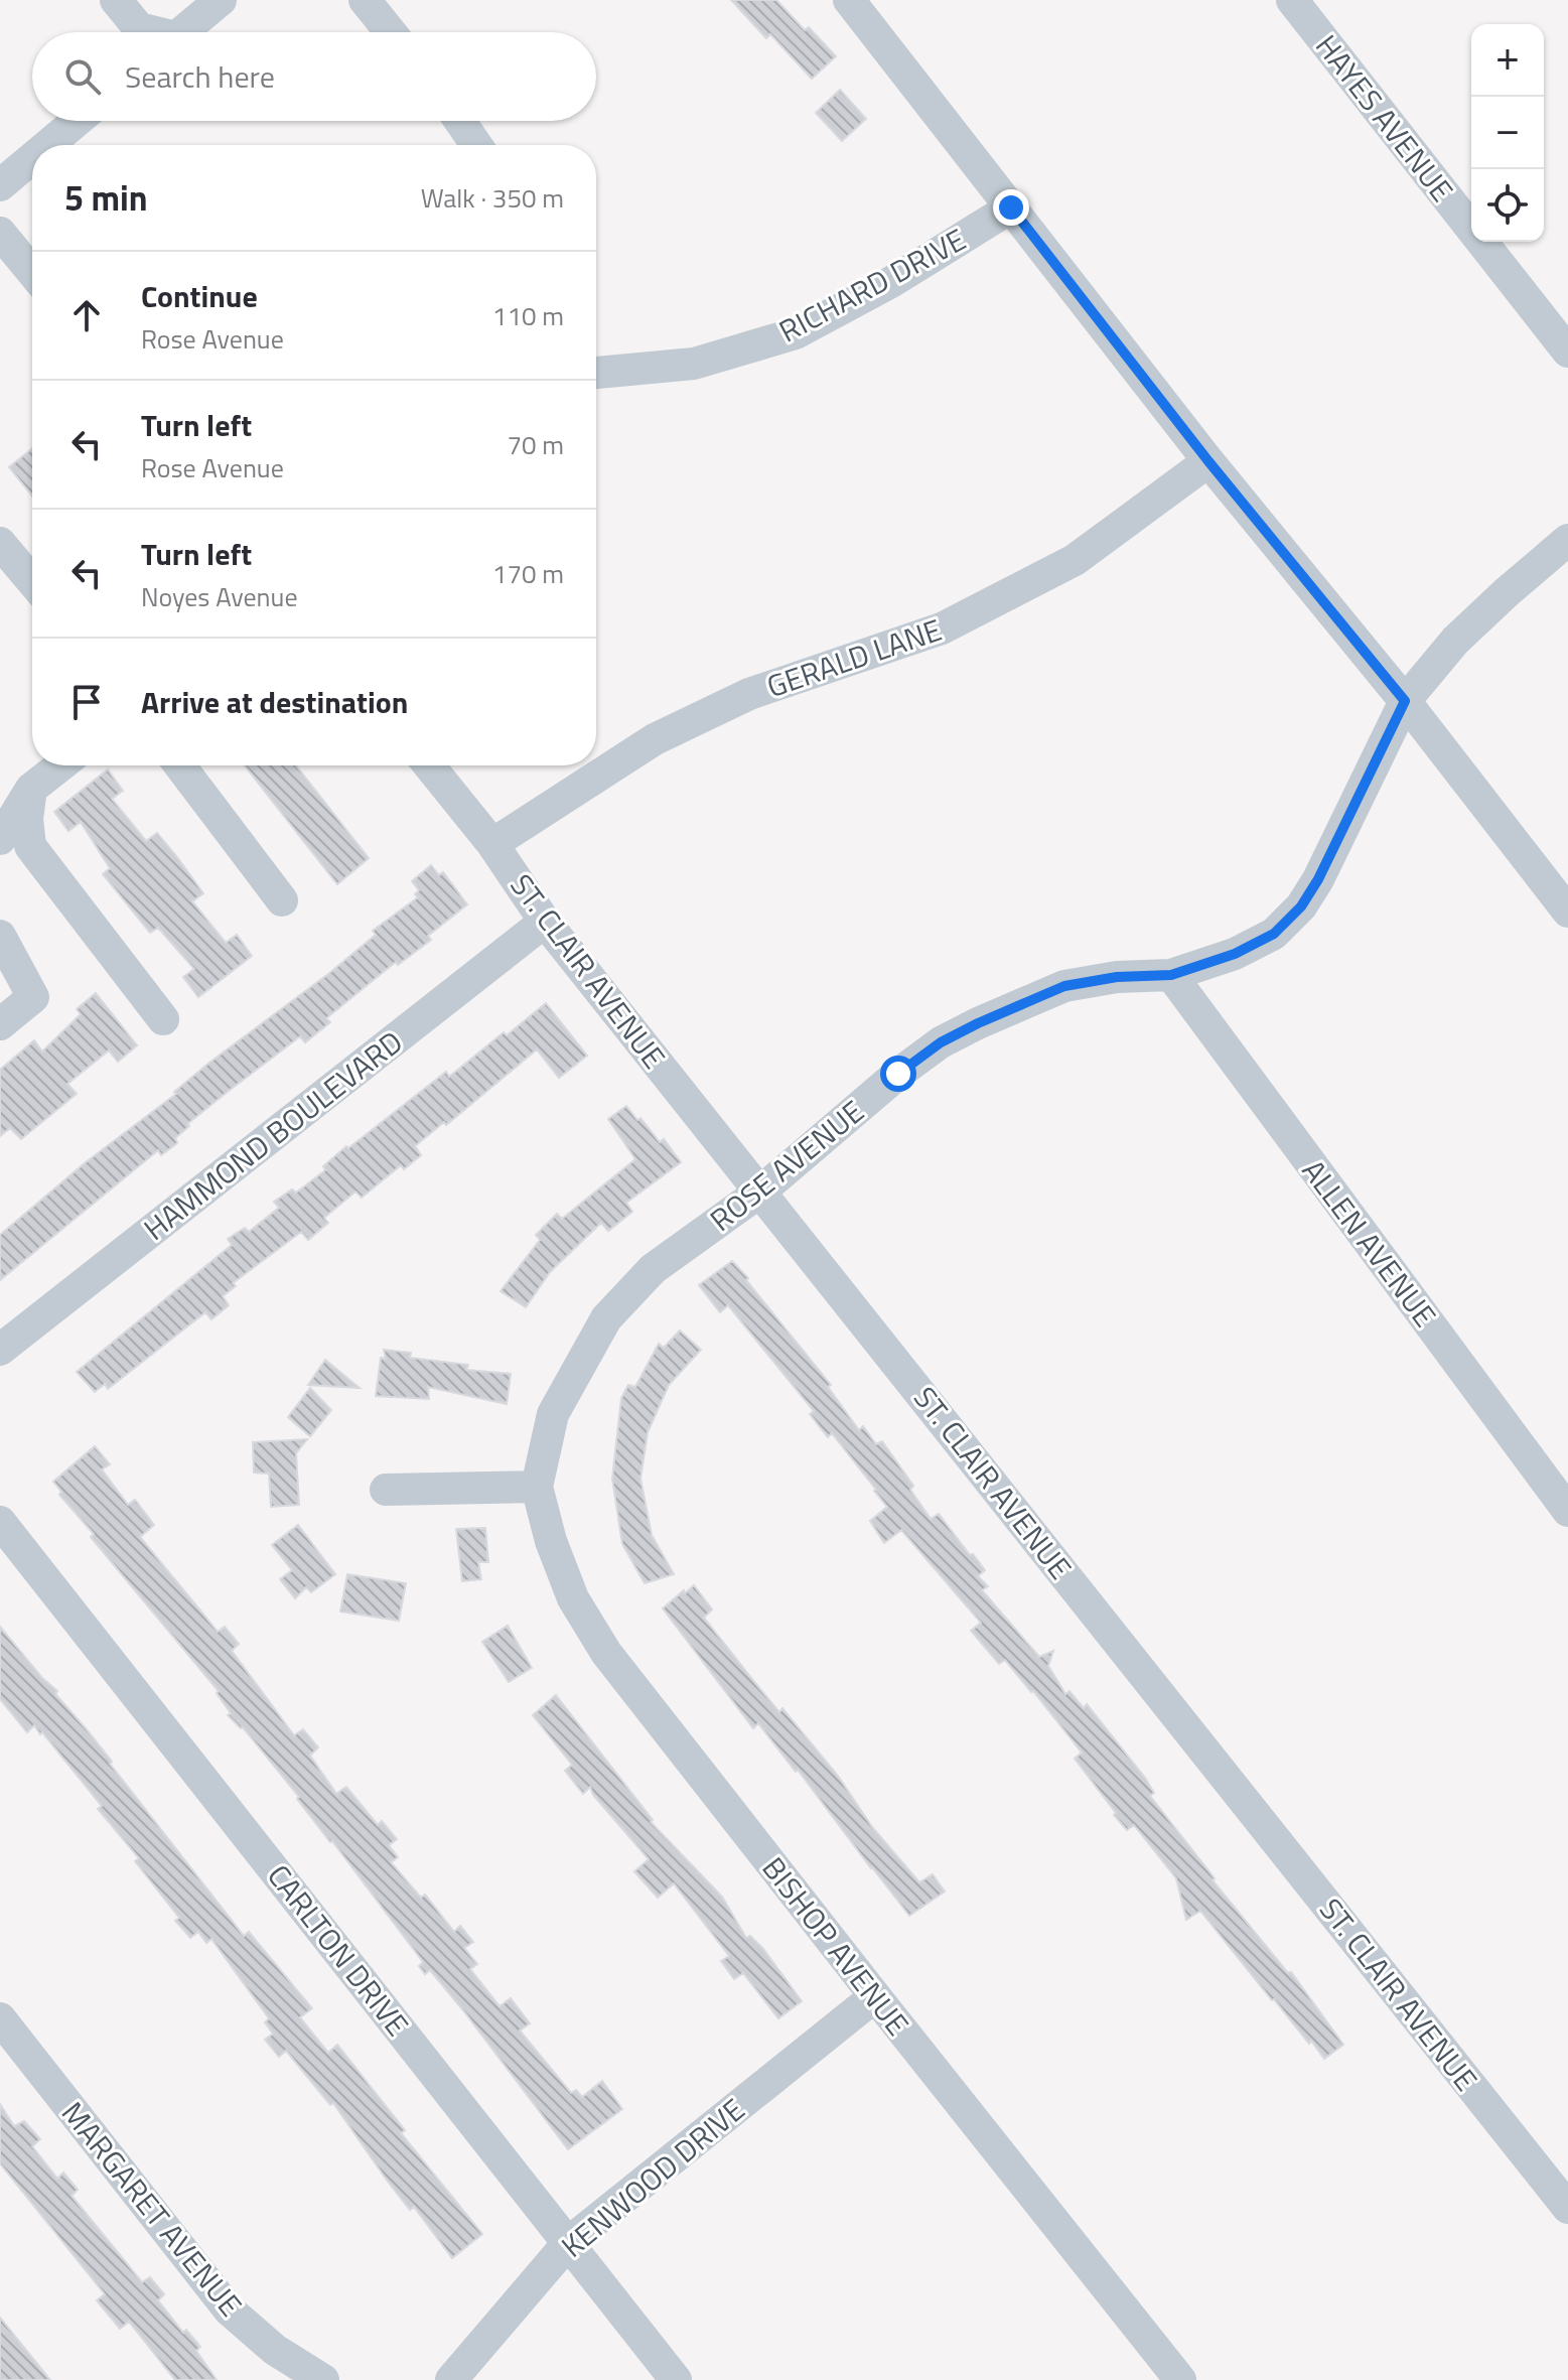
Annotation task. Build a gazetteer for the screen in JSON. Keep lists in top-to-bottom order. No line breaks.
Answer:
{"streets":{"street":["HAYES AVENUE","RICHARD DRIVE","GERALD LANE","ST. CLAIR AVENUE","HAMMOND BOULEVARD","ROSE AVENUE","ALLEN AVENUE","BISHOP AVENUE","CARLTON DRIVE","KENWOOD DRIVE","MARGARET AVENUE"]},"crossings":[["GERALD LANE","ST. CLAIR AVENUE"],["ST. CLAIR AVENUE","HAMMOND BOULEVARD"],["ST. CLAIR AVENUE","ROSE AVENUE"],["ROSE AVENUE","ALLEN AVENUE"],["ROSE AVENUE","BISHOP AVENUE"],["BISHOP AVENUE","KENWOOD DRIVE"],["CARLTON DRIVE","KENWOOD DRIVE"]],"page":{"map_buttons":["+","−"],"search":"Search here","heading":["5 min","Walk · 350 m"],"list":[["Continue","Rose Avenue","110 m"],["Turn left","Rose Avenue","70 m"],["Turn left","Noyes Avenue","170 m"],"Arrive at destination"]}}
